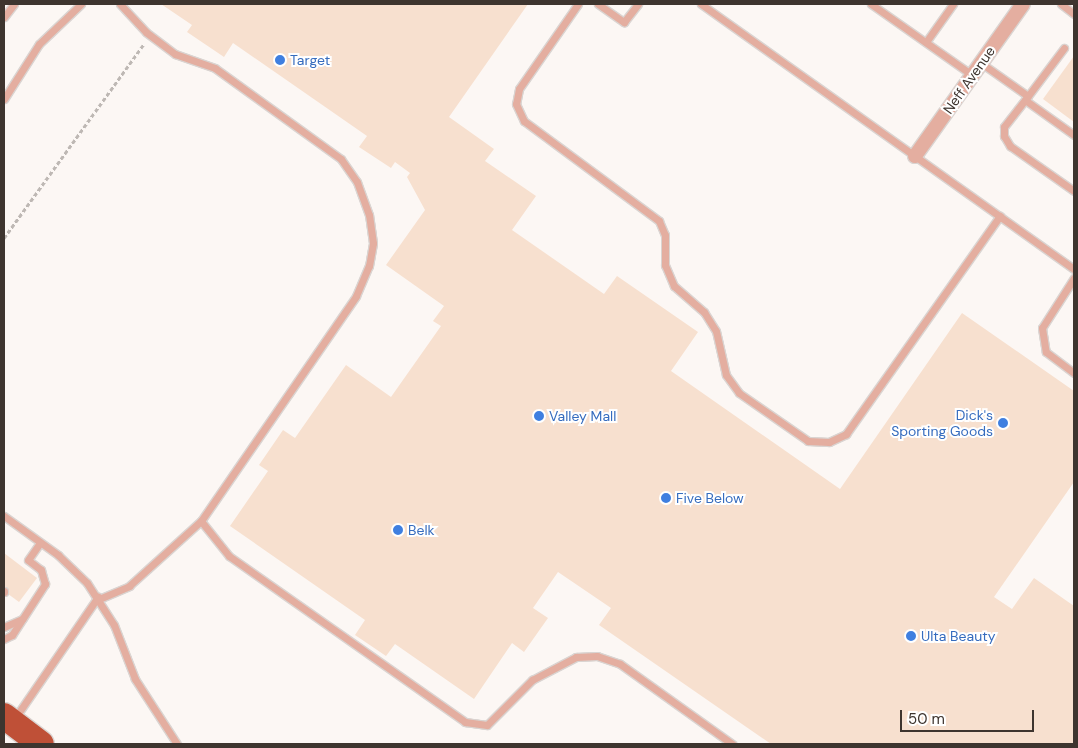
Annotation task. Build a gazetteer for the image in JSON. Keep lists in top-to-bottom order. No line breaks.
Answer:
{"streets":{"street":["Neff Avenue"]},"places":["Target","Valley Mall","Dick's Sporting Goods","Five Below","Belk","Ulta Beauty"],"scale_bar":"50 m"}
